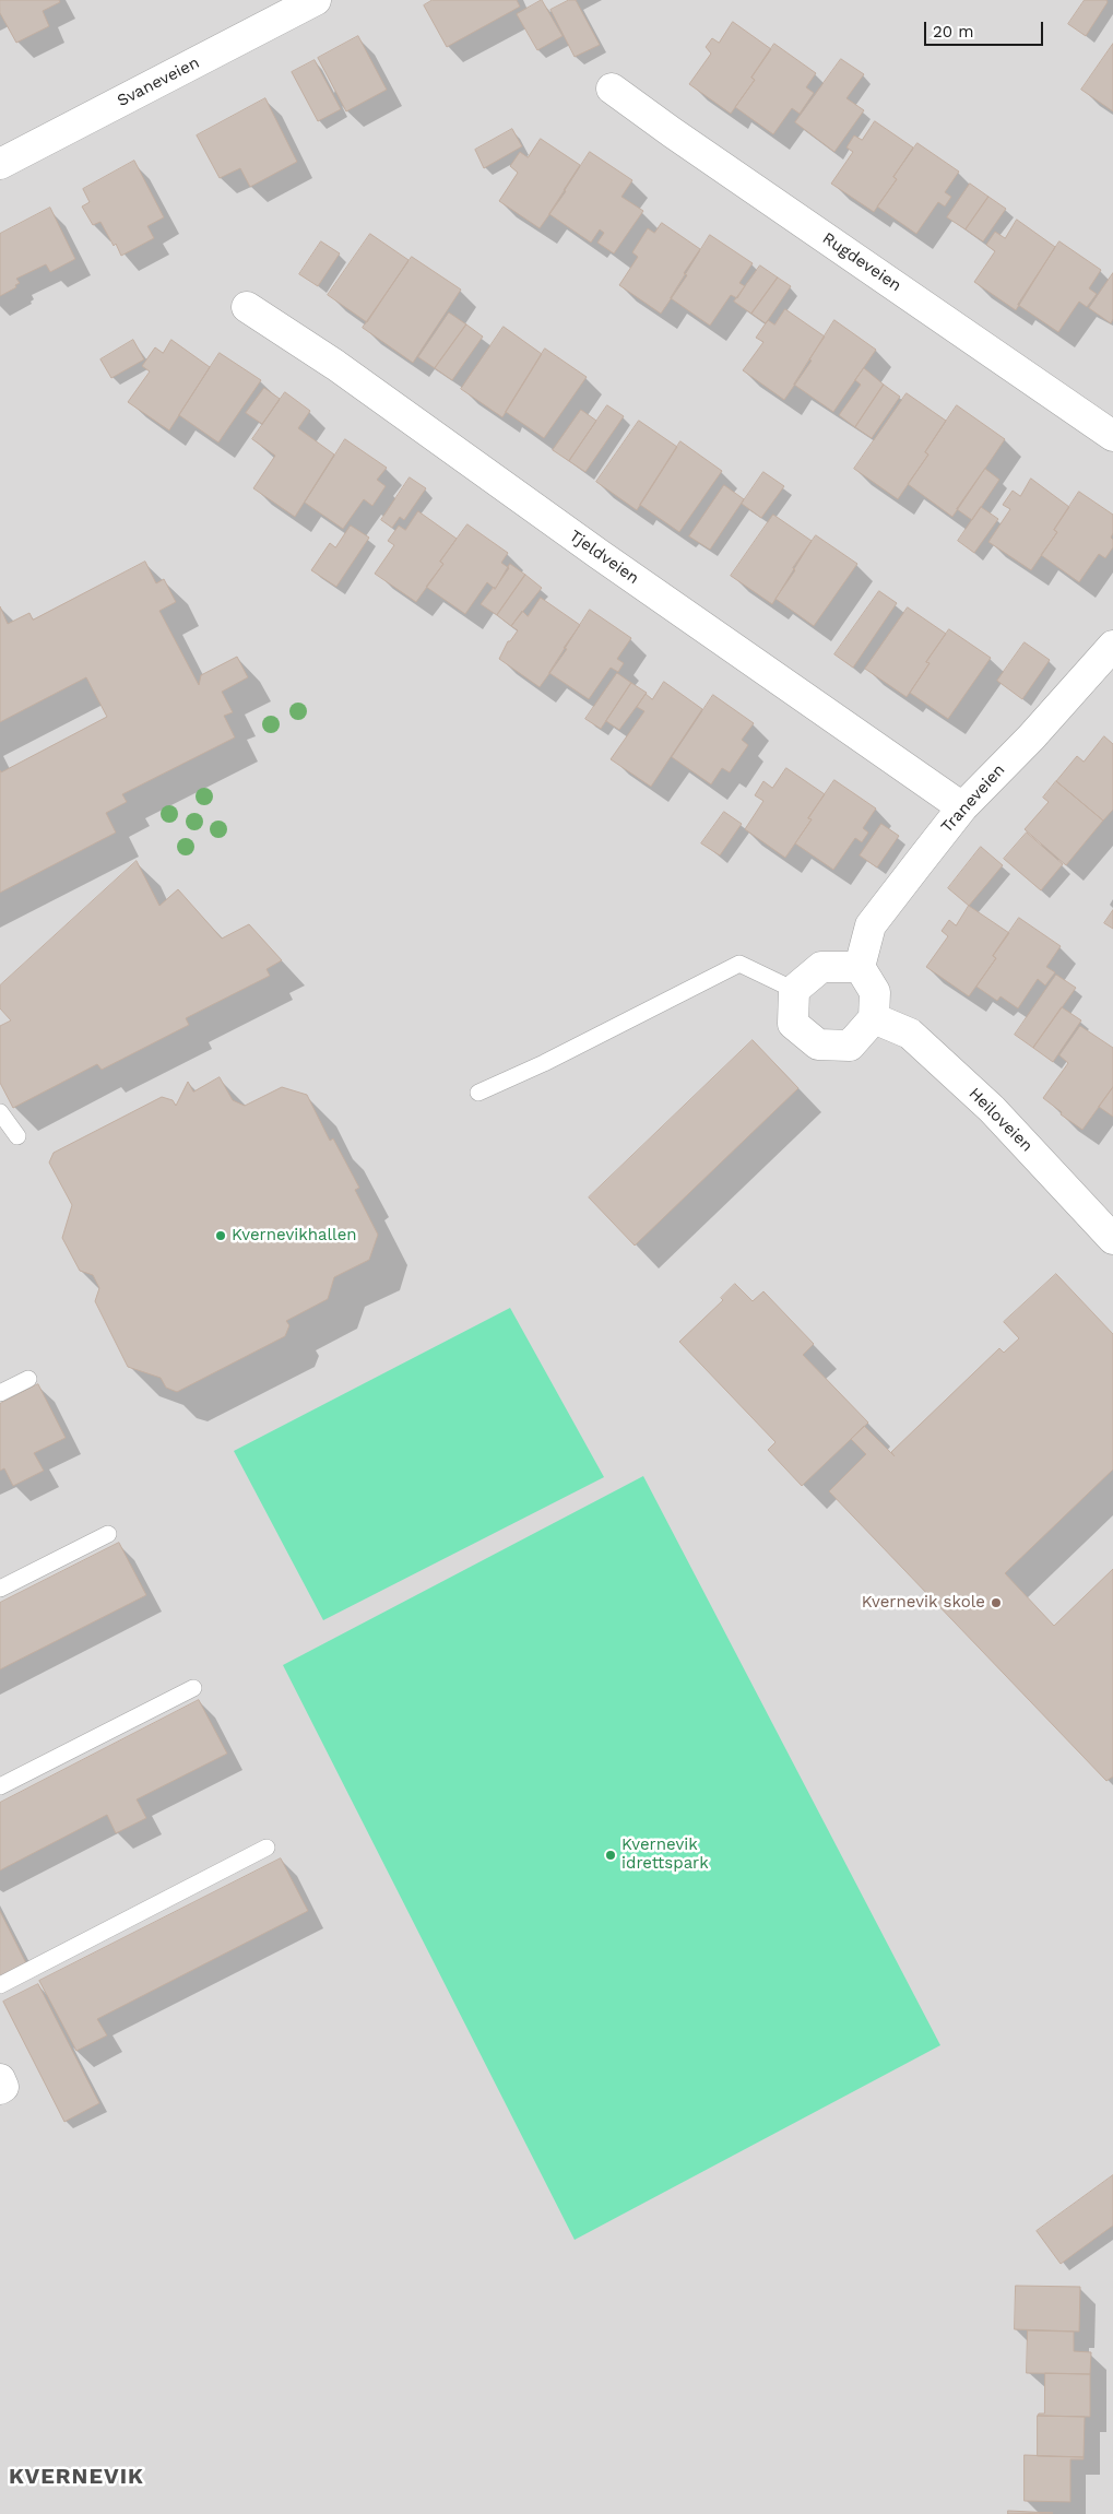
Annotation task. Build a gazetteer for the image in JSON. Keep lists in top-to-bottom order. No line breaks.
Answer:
{"streets":{"street":["Svaneveien","Rugdeveien","Tjeldveien","Traneveien","Heiloveien"]},"crossings":[["Tjeldveien","Traneveien"],["Traneveien","Heiloveien"]],"districts":["KVERNEVIK"],"places":["Kvernevikhallen","Kvernevik skole","Kvernevik idrettspark"],"scale_bar":"20 m"}
